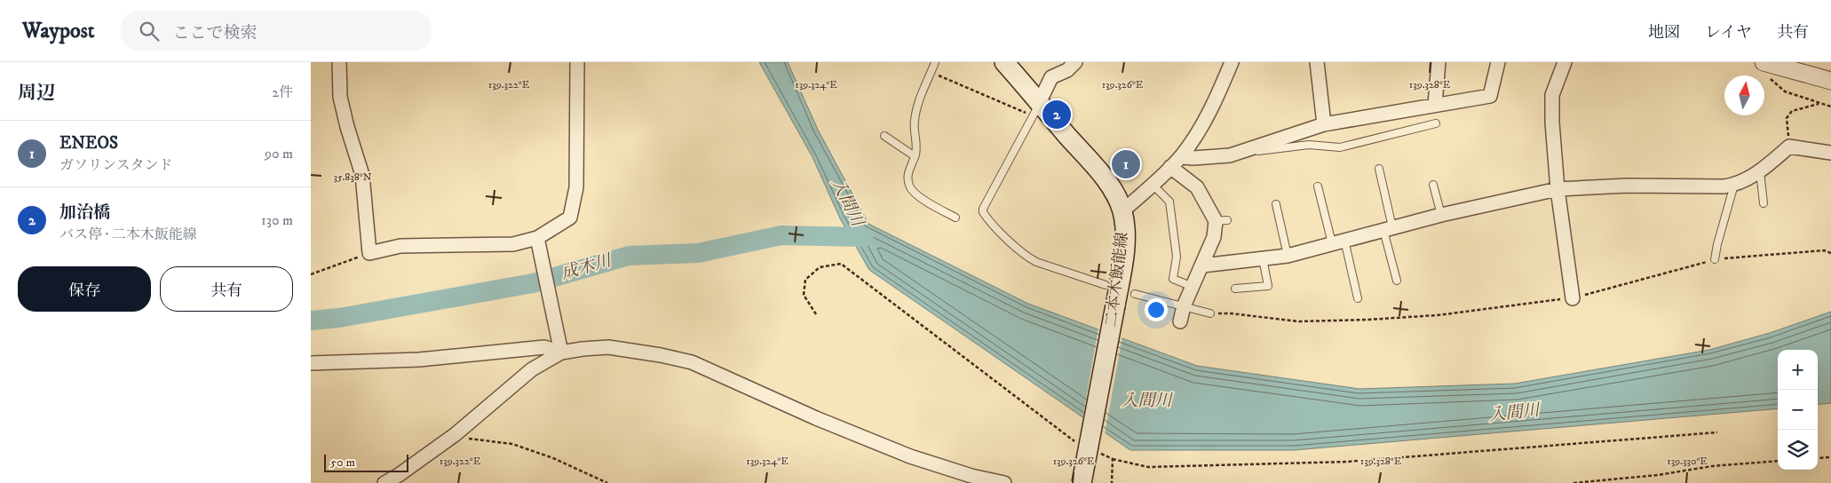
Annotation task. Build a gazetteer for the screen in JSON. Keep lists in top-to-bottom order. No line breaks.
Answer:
{"streets":{"main road":["二本木飯能線"]},"water":["入間川","成木川"],"scale_bar":"50 m","north":"top","page":{"header":"Waypost","search":"ここで検索","nav":["地図","レイヤ","共有"],"heading":["周辺","2件"],"pins":["2","1"],"list":[{"mark":"1","name":"ENEOS","note":"ガソリンスタンド","value":"90 m"},{"mark":"2","name":"加治橋","note":"バス停 · 二本木飯能線","value":"130 m"}],"buttons":["保存","共有"],"map_buttons":["+","−"],"scale":"50 m"},"coordinates":["139.322°E","139.324°E","139.326°E","139.328°E","35.838°N","139.330°E"]}
